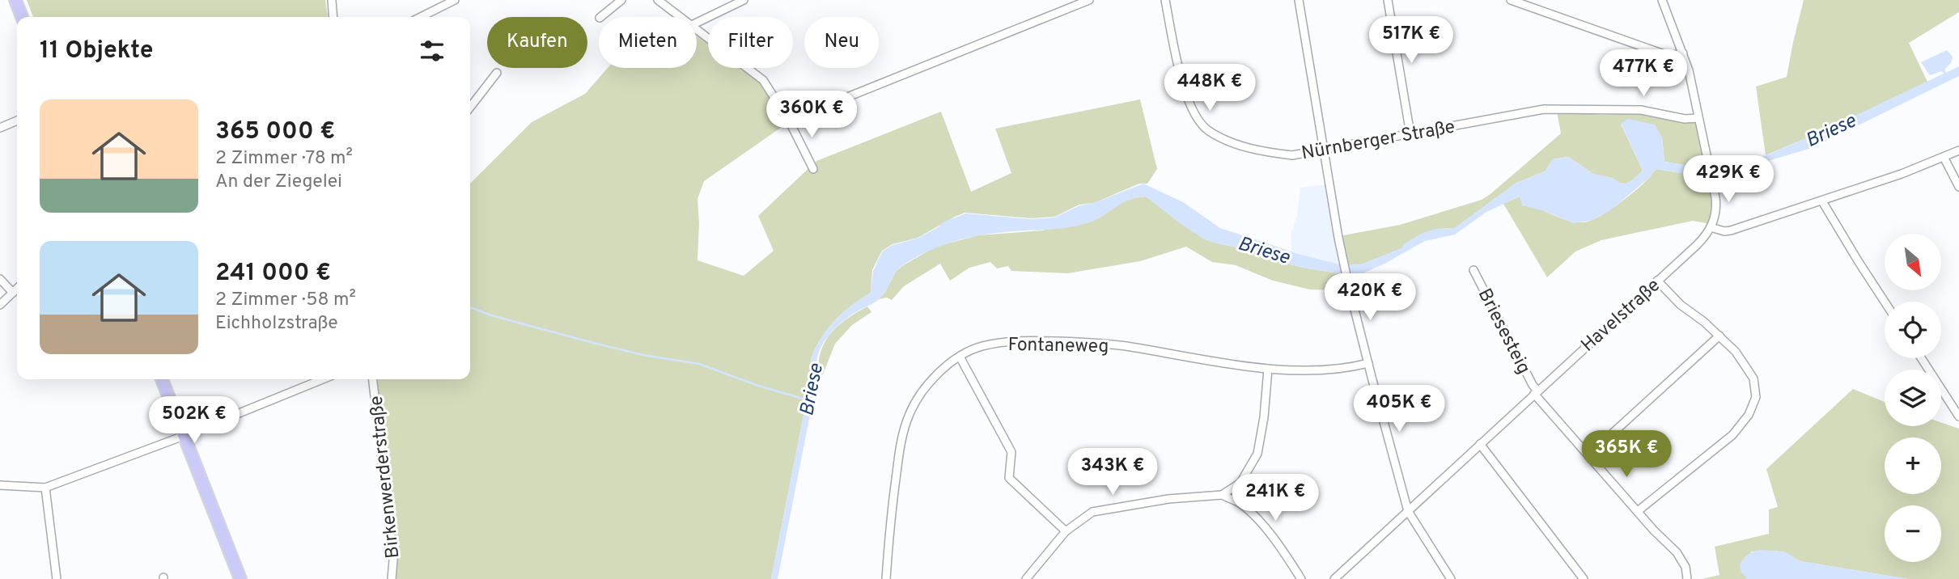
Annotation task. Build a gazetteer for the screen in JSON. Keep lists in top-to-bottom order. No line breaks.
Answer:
{"streets":{"street":["Nürnberger Straße","Havelstraße","Briesesteig","Fontaneweg","Birkenwerderstraße"]},"crossings":[["Havelstraße","Briesesteig"]],"water":["Briese"],"north":"bottom right","page":{"price":["517K €","477K €","448K €","360K €","429K €","420K €","405K €","502K €","365K €","343K €","241K €"],"chip":["Kaufen","Mieten","Filter","Neu"],"heading":"11 Objekte","list":[{"name":"365 000 €","note":"2 Zimmer · 78 m² · An der Ziegelei"},{"name":"241 000 €","note":"2 Zimmer · 58 m² · Eichholzstraße"}],"map_buttons":["+","−"]}}
